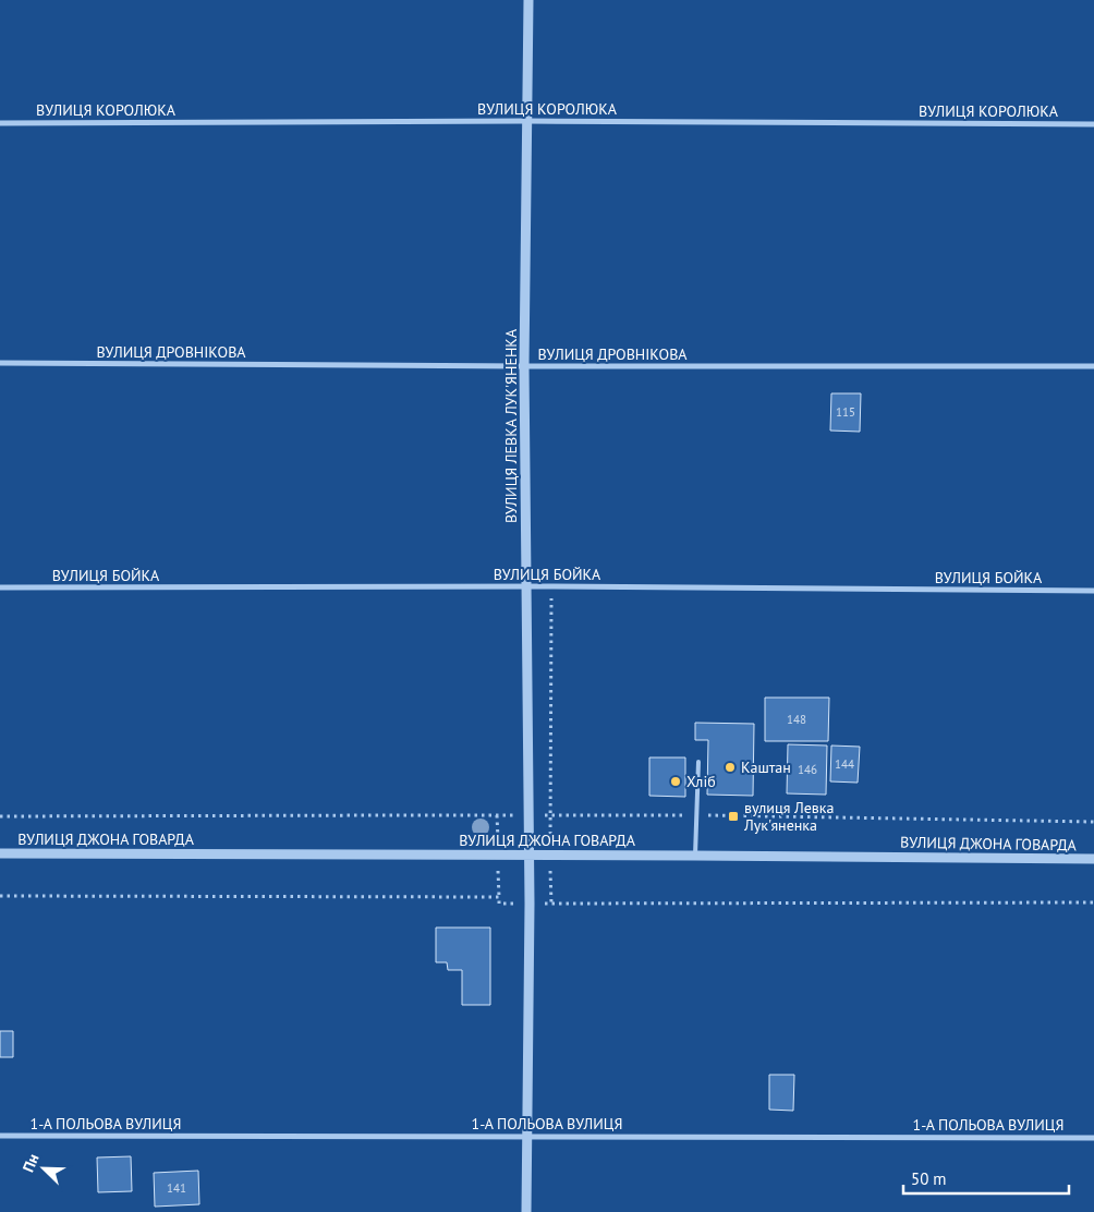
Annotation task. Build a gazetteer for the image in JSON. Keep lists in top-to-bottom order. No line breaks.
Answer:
{"streets":{"street":["ВУЛИЦЯ КОРОЛЮКА","ВУЛИЦЯ ДРОВНІКОВА","ВУЛИЦЯ ЛЕВКА ЛУК'ЯНЕНКА","ВУЛИЦЯ БОЙКА","ВУЛИЦЯ ДЖОНА ГОВАРДА","1-А ПОЛЬОВА ВУЛИЦЯ"]},"crossings":[["ВУЛИЦЯ КОРОЛЮКА","ВУЛИЦЯ ЛЕВКА ЛУК'ЯНЕНКА"],["ВУЛИЦЯ ДРОВНІКОВА","ВУЛИЦЯ ЛЕВКА ЛУК'ЯНЕНКА"],["ВУЛИЦЯ ЛЕВКА ЛУК'ЯНЕНКА","ВУЛИЦЯ БОЙКА"],["ВУЛИЦЯ ЛЕВКА ЛУК'ЯНЕНКА","ВУЛИЦЯ ДЖОНА ГОВАРДА"],["ВУЛИЦЯ ЛЕВКА ЛУК'ЯНЕНКА","1-А ПОЛЬОВА ВУЛИЦЯ"]],"places":{"other":["Каштан","Хліб"],"transit":["вулиця Левка Лук'яненка"]},"house_numbers":["115","148","144","146","141"],"scale_bar":"50 m","north":"top left"}
